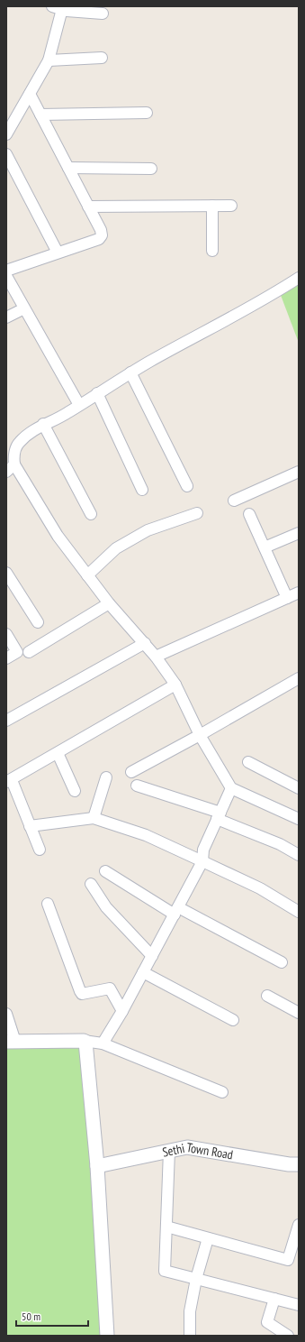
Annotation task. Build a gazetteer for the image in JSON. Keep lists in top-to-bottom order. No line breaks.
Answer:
{"streets":{"street":["Sethi Town Road"]},"scale_bar":"50 m"}
